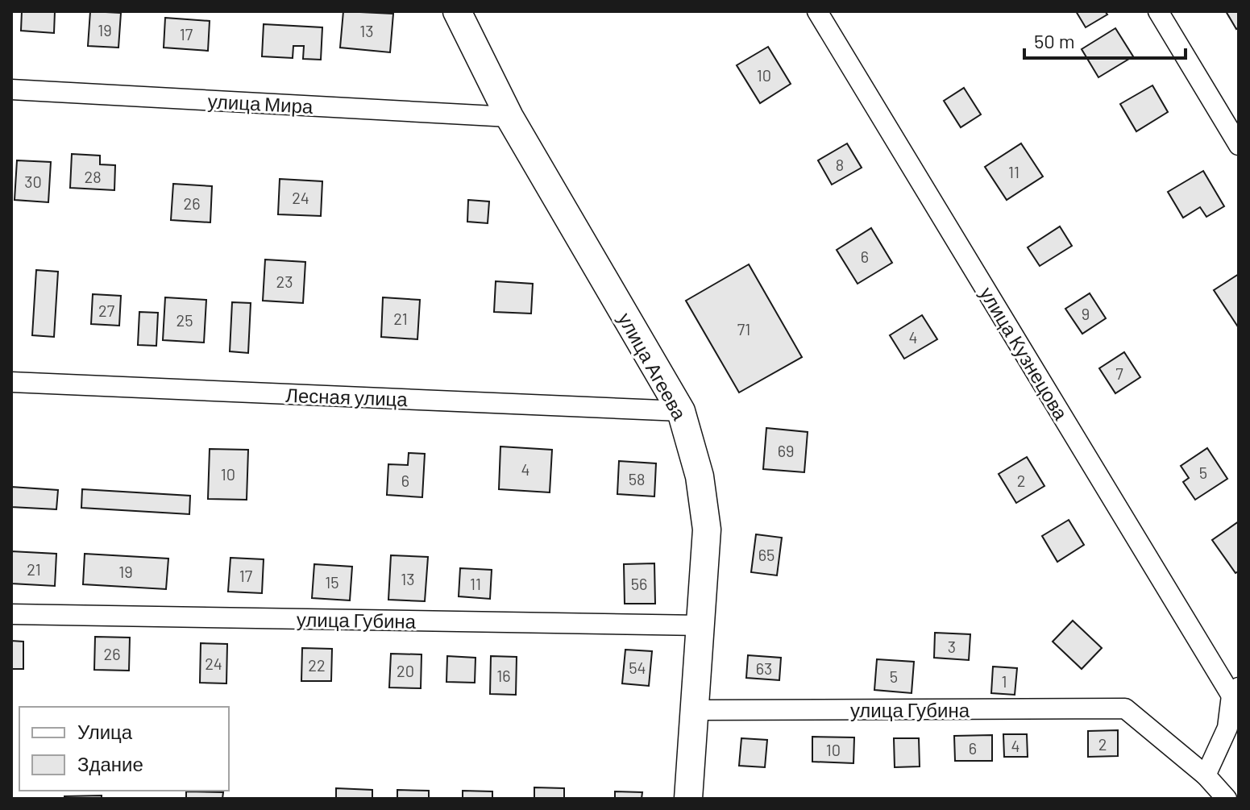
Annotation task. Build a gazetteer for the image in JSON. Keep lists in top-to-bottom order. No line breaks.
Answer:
{"streets":{"street":["улица Мира","улица Кузнецова","улица Агеева","Лесная улица","улица Губина"]},"crossings":[["улица Мира","улица Агеева"],["улица Агеева","Лесная улица"],["улица Агеева","улица Губина"]],"house_numbers":["19","13","17","10","8","11","28","30","24","26","6","23","27","9","21","25","71","4","7","69","4","5","10","58","6","2","65","21","19","17","13","15","11","56","3","26","24","22","54","63","20","16","5","1","2","4","6","10"],"legend":["Улица","Здание"],"scale_bar":"50 m"}
